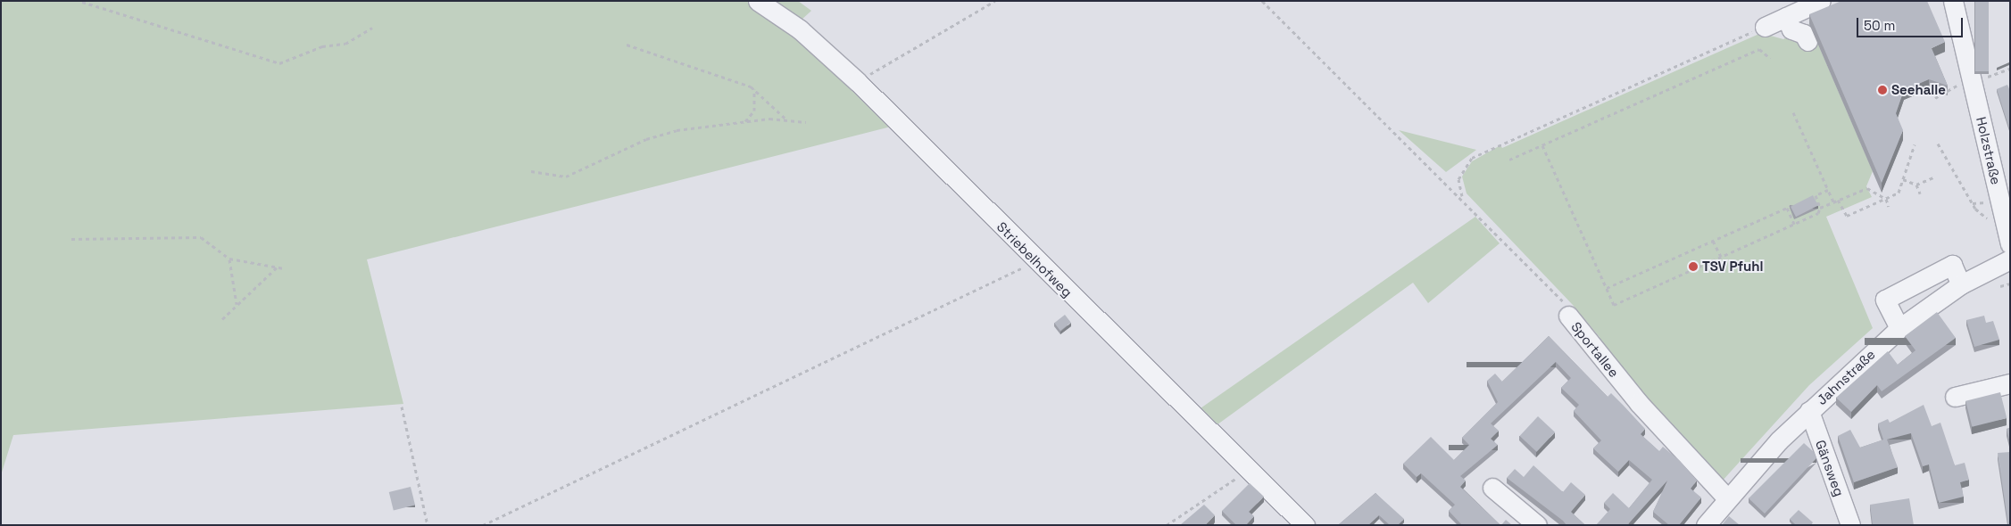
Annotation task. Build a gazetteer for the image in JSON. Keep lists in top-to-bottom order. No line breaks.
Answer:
{"streets":{"street":["Holzstraße","Striebelhofweg","Sportallee","Jahnstraße","Gänsweg"]},"crossings":[["Sportallee","Jahnstraße"],["Jahnstraße","Gänsweg"]],"places":["Seehalle","TSV Pfuhl"],"scale_bar":"50 m"}
